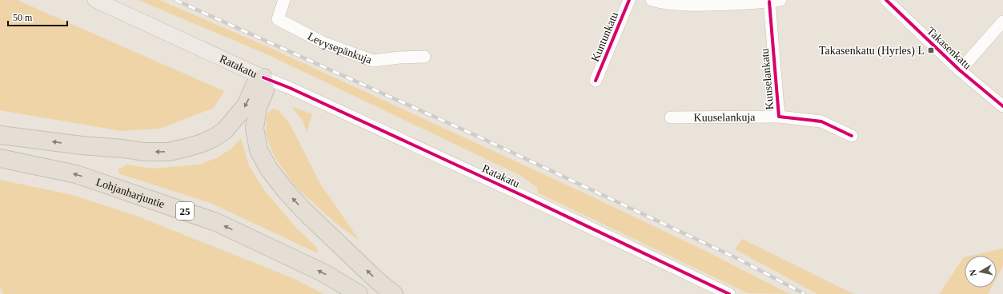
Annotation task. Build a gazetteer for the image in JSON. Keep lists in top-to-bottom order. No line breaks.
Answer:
{"streets":{"highway":["Lohjanharjuntie","25"],"main road":["Ratakatu"],"street":["Kuntunkatu","Levysepänkuja","Takasenkatu","Kuuselankatu","Kuuselankuja"]},"crossings":[["Kuuselankatu","Kuuselankuja"]],"places":{"transit":["Takasenkatu (Hyrles) L"]},"scale_bar":"50 m","north":"left"}
